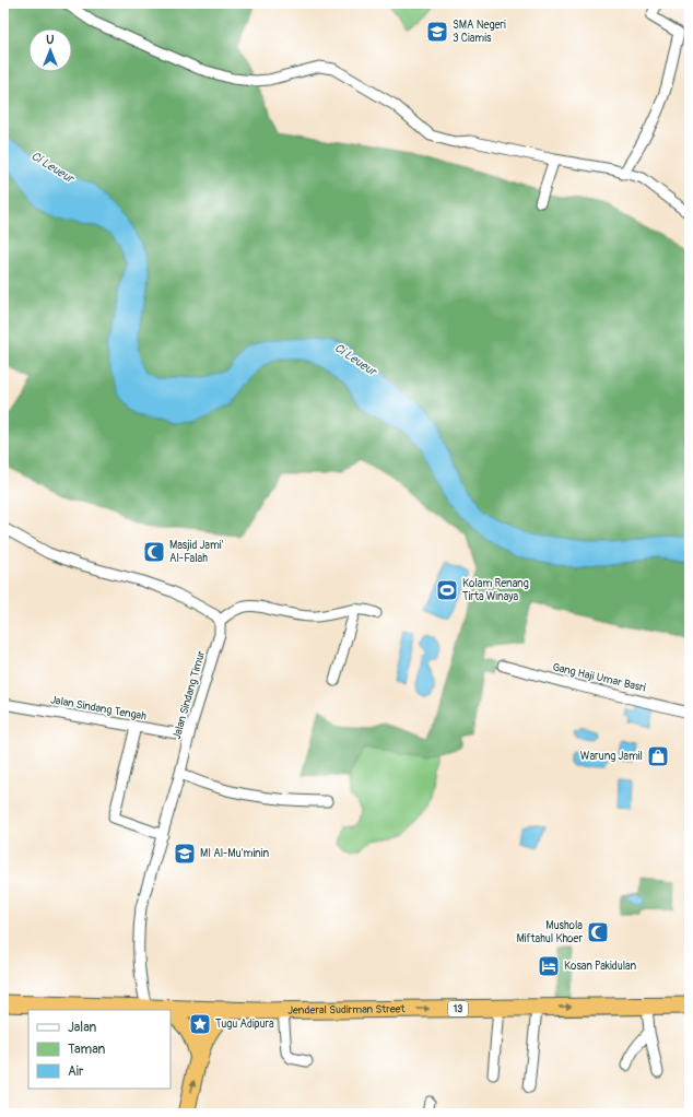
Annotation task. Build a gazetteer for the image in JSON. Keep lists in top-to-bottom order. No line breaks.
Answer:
{"streets":{"highway":["13","Jenderal Sudirman Street"],"street":["Gang Haji Umar Basri","Jalan Sindang Timur","Jalan Sindang Tengah"]},"crossings":[["Jalan Sindang Timur","Jalan Sindang Tengah"],["Jalan Sindang Timur","Jenderal Sudirman Street"]],"one_way":["Jenderal Sudirman Street"],"water":["Ci Leueur"],"places":{"school or university":["SMA Negeri 3 Ciamis","MI Al-Mu'minin"],"mosque":["Masjid Jami' Al-Falah","Mushola Miftahul Khoer"],"sports":["Kolam Renang Tirta Winaya"],"shop":["Warung Jamil"],"hotel":["Kosan Pakidulan"],"place":["Tugu Adipura"]},"legend":["Jalan","Taman","Air"],"north":"top"}
